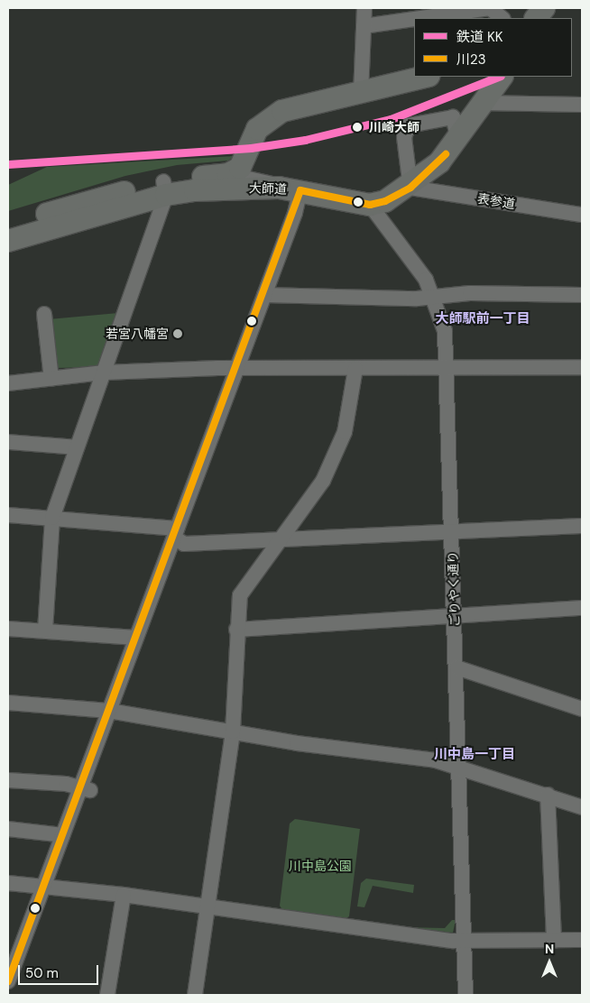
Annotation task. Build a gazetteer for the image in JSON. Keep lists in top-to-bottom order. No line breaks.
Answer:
{"streets":{"highway":["大師道"],"street":["表参道","ごりやく通り"]},"crossings":[["大師道","ごりやく通り"]],"districts":["大師駅前一丁目","川中島一丁目"],"parks":["川中島公園"],"places":["川崎大師","若宮八幡宮"],"lines":["rail line KK","transit line 川23"],"legend":["鉄道 KK","川23"],"scale_bar":"50 m","north":"top"}
